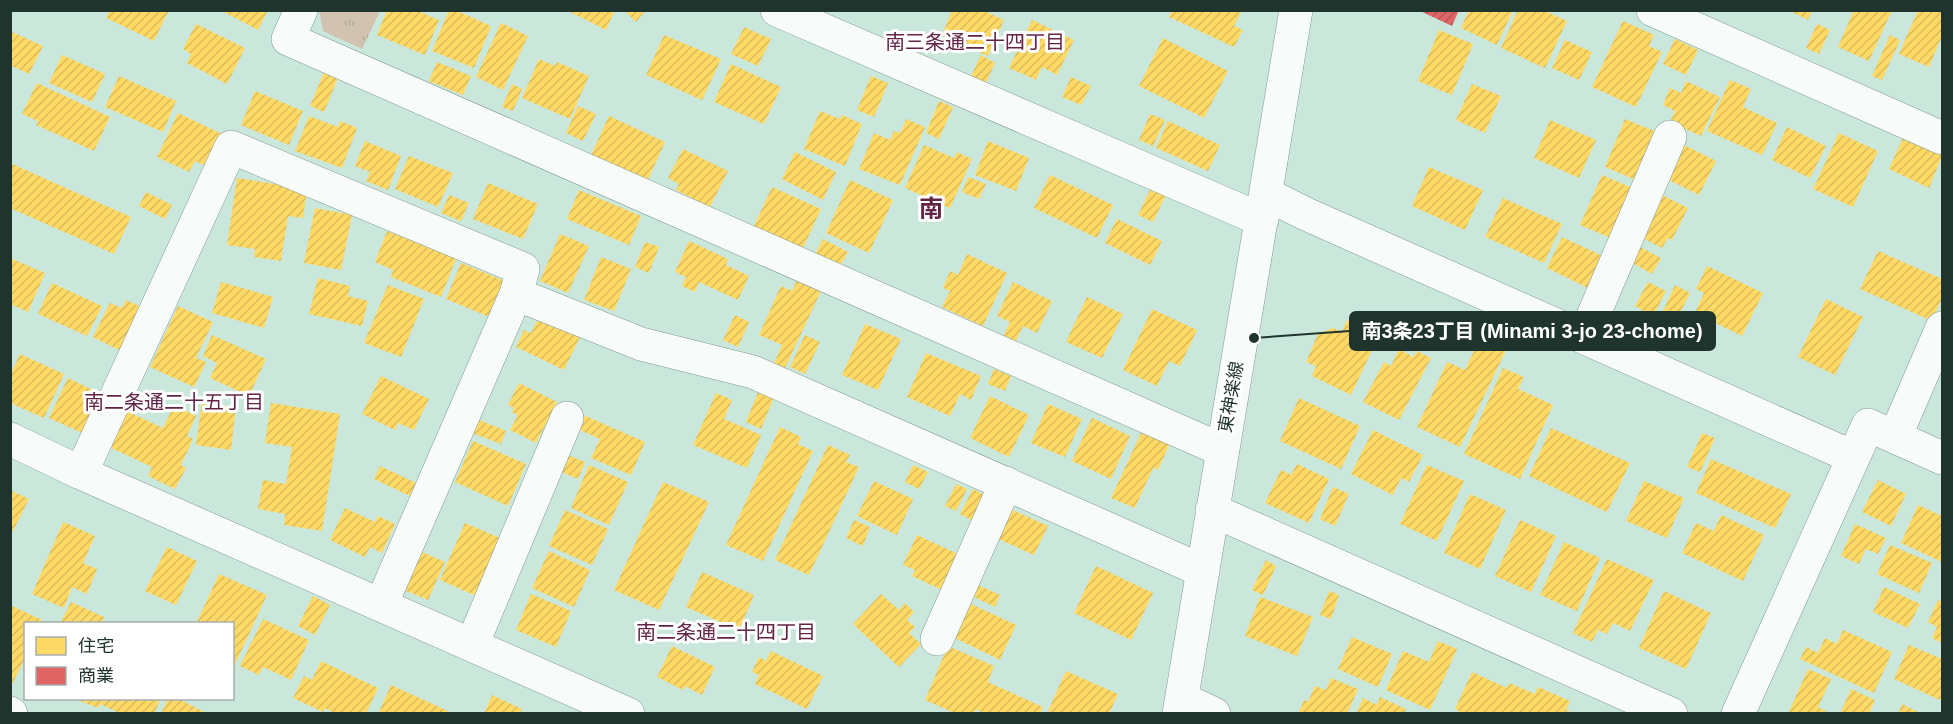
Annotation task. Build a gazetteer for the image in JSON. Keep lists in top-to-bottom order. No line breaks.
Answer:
{"streets":{"street":["東神楽線"]},"districts":["南三条通二十四丁目","南","南二条通二十五丁目","南二条通二十四丁目"],"places":["南3条23丁目 (Minami 3-jo 23-chome)"],"legend":["住宅","商業"]}
